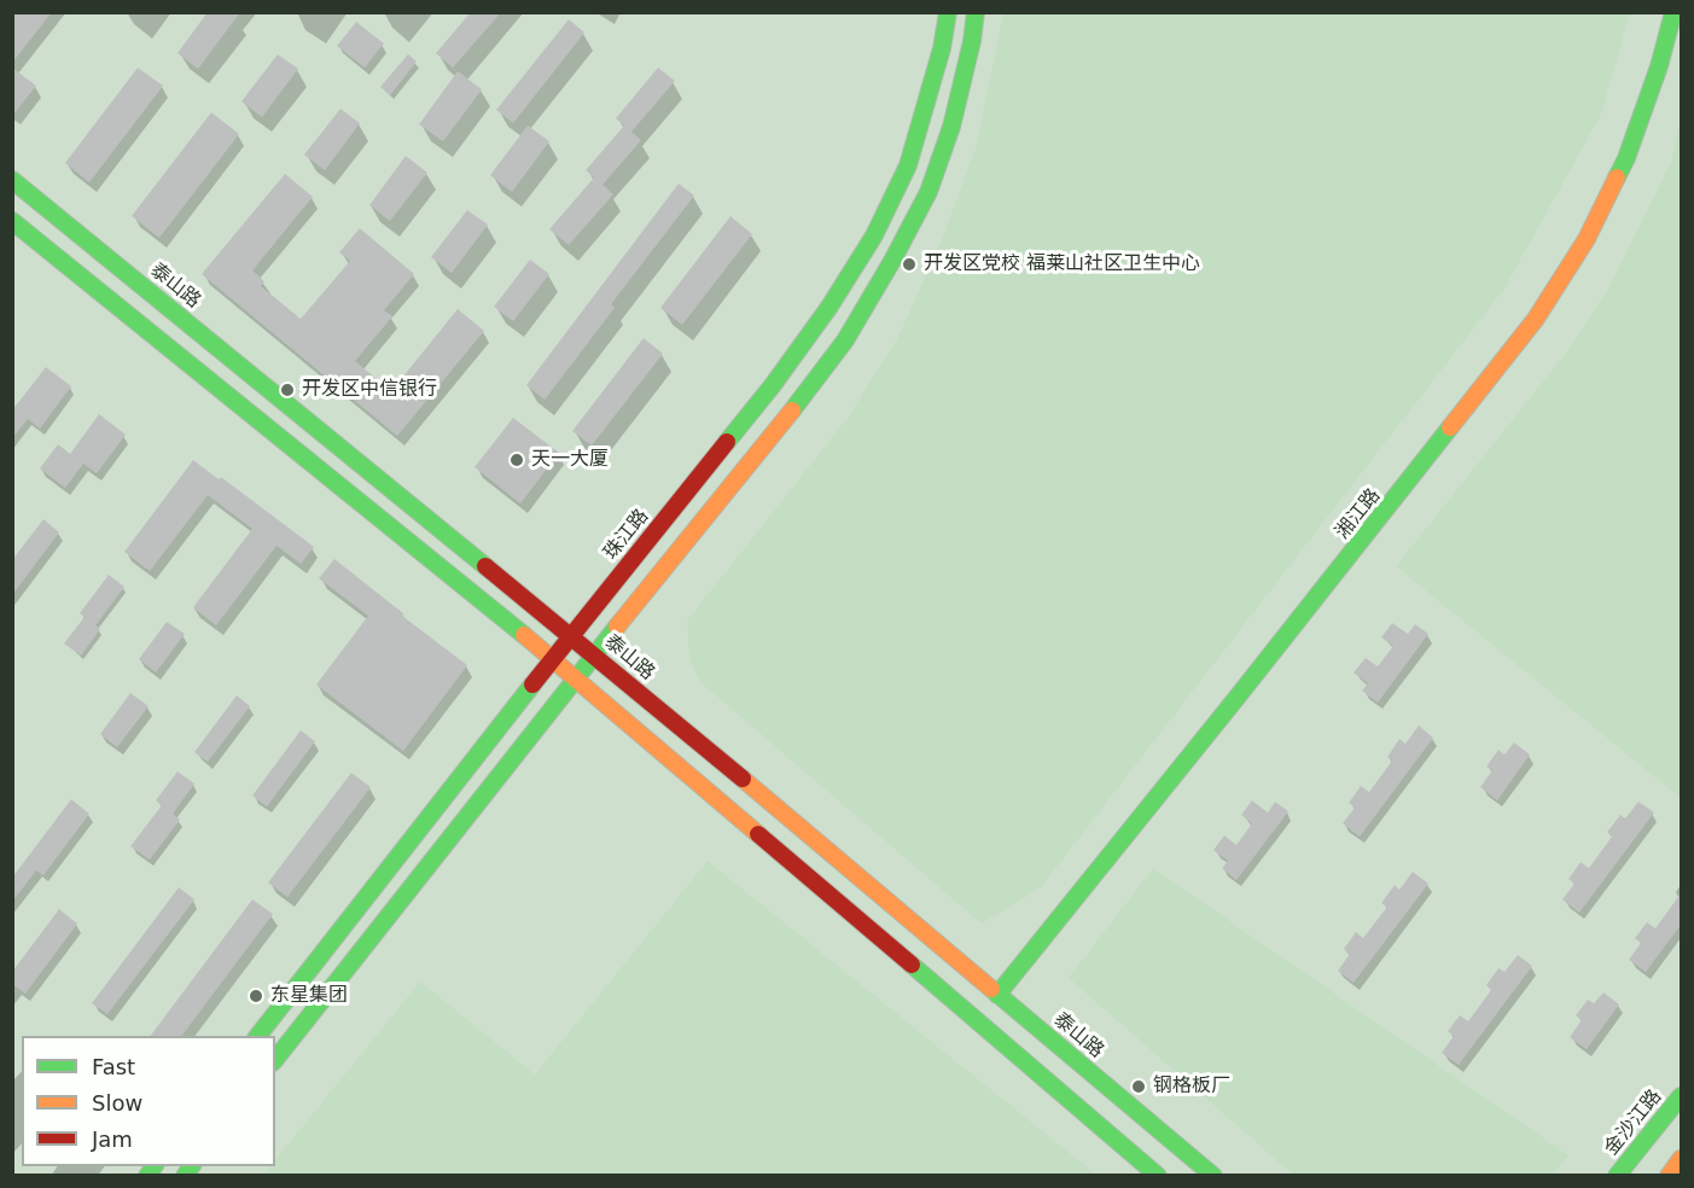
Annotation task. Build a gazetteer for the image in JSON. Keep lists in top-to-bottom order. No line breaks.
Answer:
{"streets":{"main road":["泰山路","湘江路","珠江路","金沙江路"]},"crossings":[["泰山路","湘江路"],["泰山路","珠江路"]],"places":["开发区党校 福莱山社区卫生中心","开发区中信银行","天一大厦","东星集团","钢格板厂"],"legend":["Fast","Slow","Jam"]}
